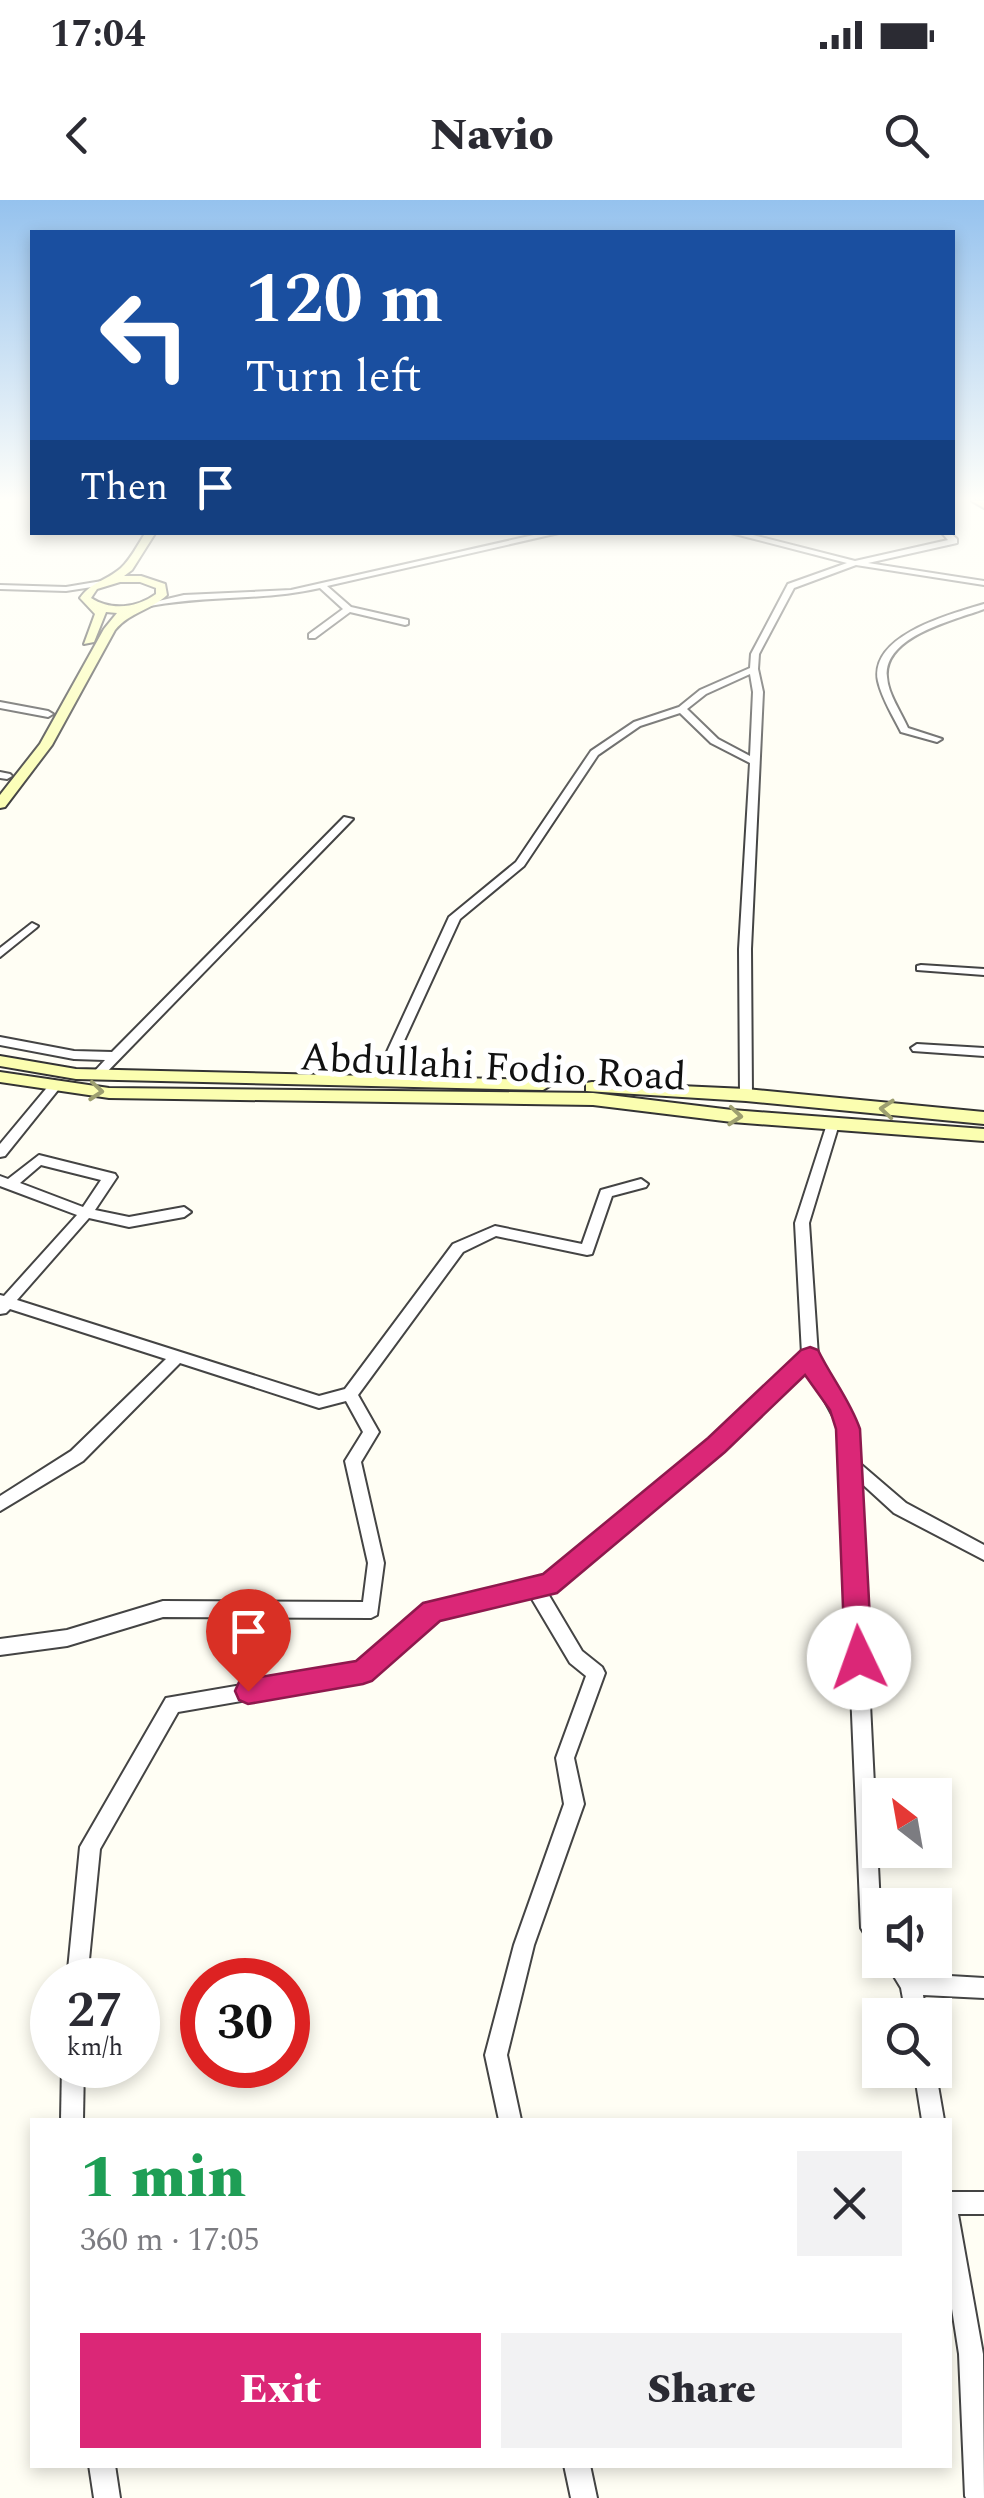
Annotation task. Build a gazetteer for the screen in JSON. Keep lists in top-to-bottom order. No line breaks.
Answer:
{"streets":{"main road":["Abdullahi Fodio Road"]},"north":"top left","page":{"status":"17:04","header":"Navio","turn":["120 m","Turn left"],"then":"Then","speed":"27 km/h","limit":"30","heading":["1 min","360 m · 17:05"],"buttons":["Exit","Share"]}}
